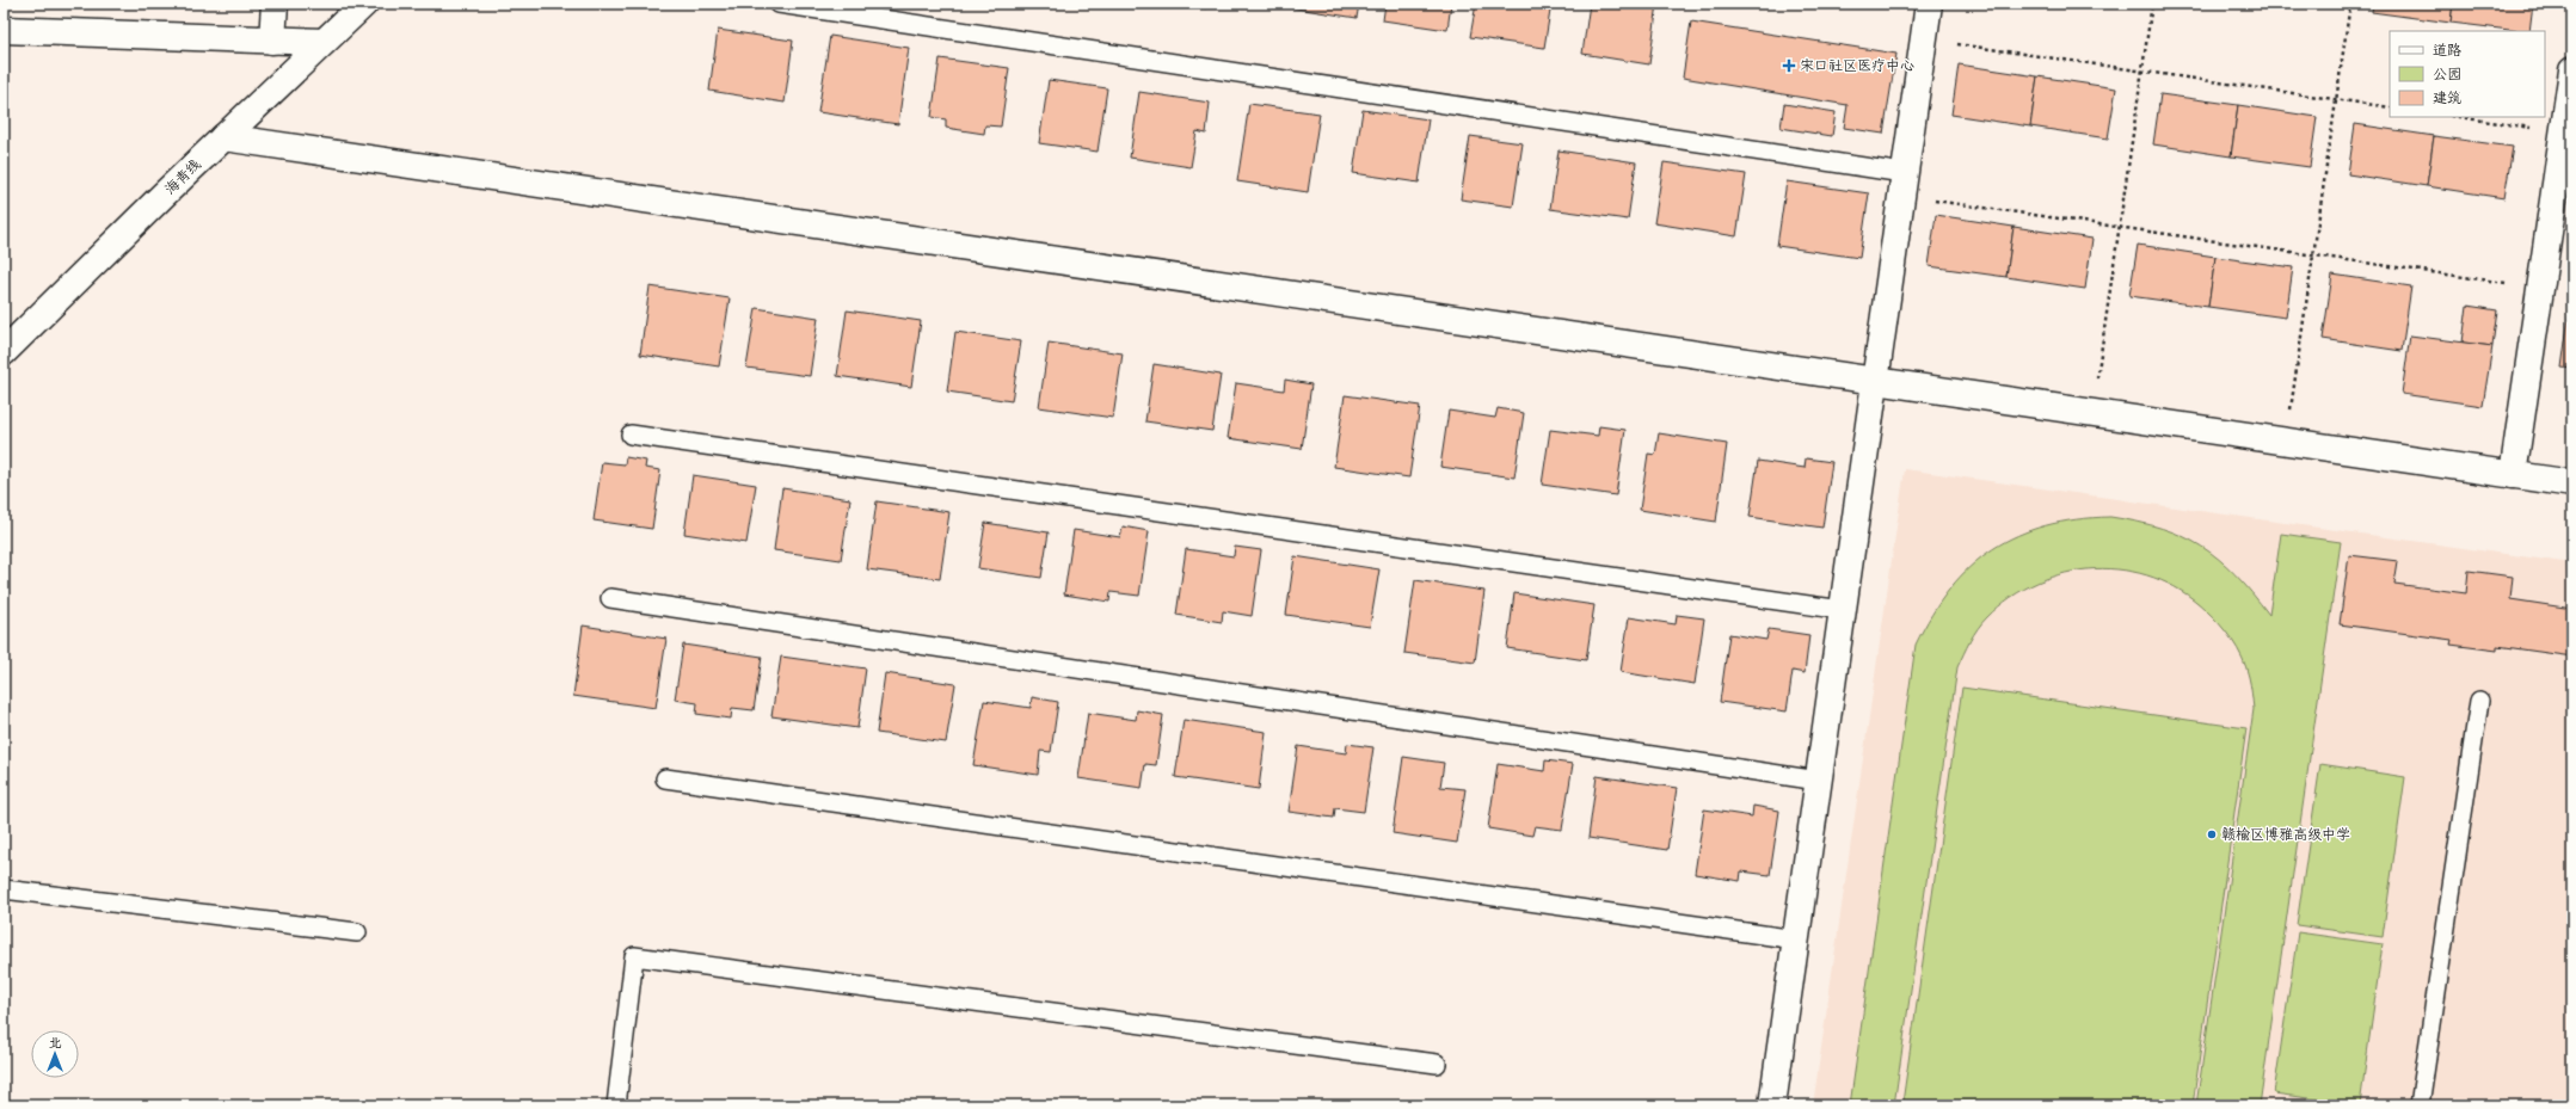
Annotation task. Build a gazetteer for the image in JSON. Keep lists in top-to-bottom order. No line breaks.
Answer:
{"streets":{"street":["海青线"]},"places":{"health":["宋口社区医疗中心"],"other":["赣榆区博雅高级中学"]},"legend":["道路","公园","建筑"],"north":"top"}
